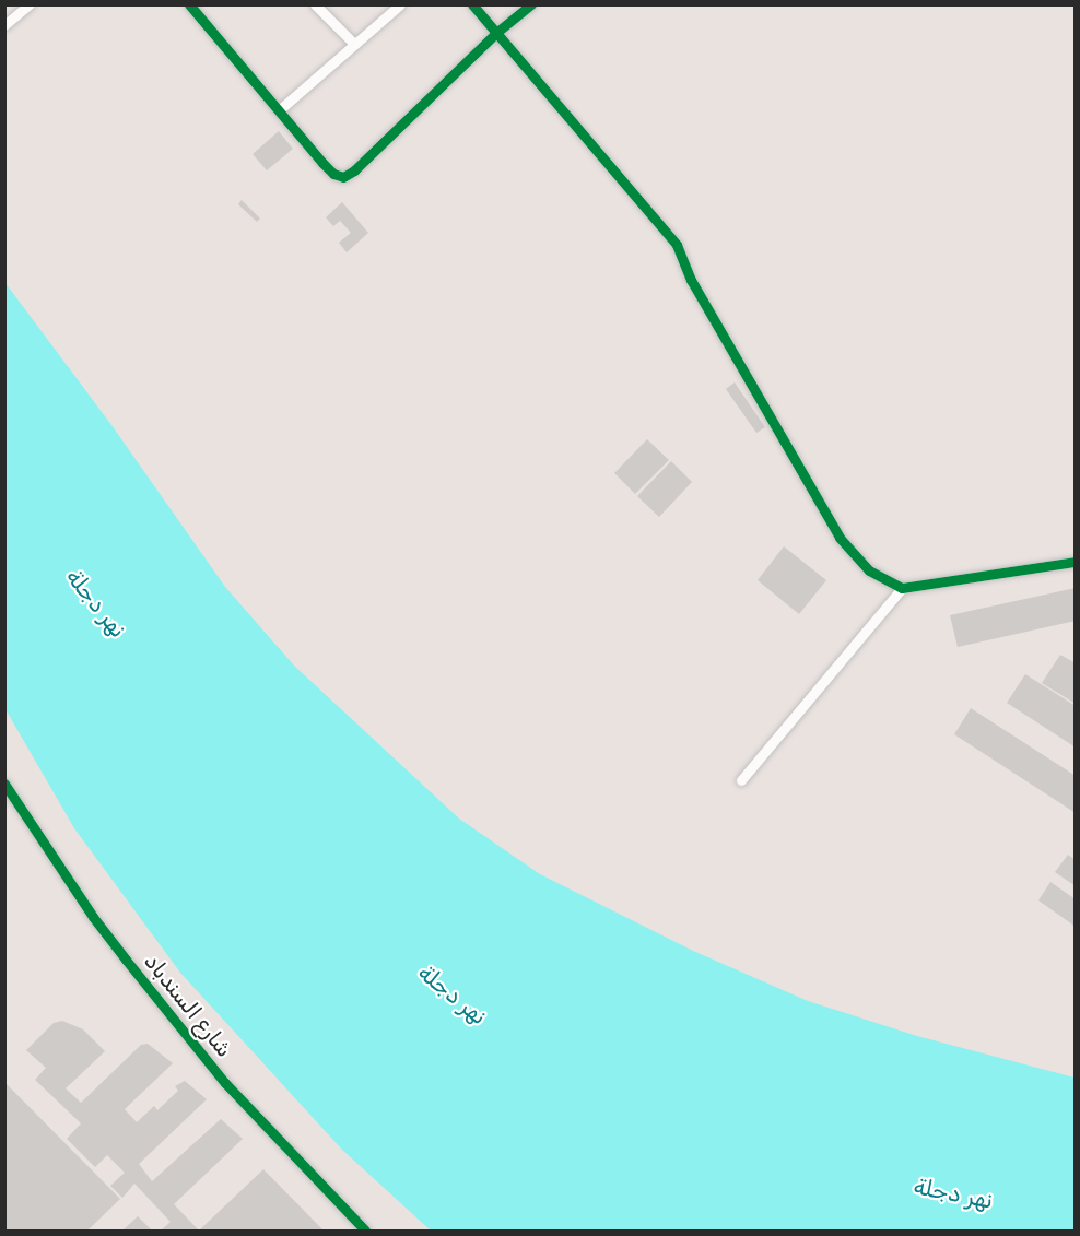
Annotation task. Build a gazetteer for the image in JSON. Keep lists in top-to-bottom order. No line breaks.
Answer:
{"streets":{"street":["شارع السندباد"]},"water":["نهر دجلة"]}
